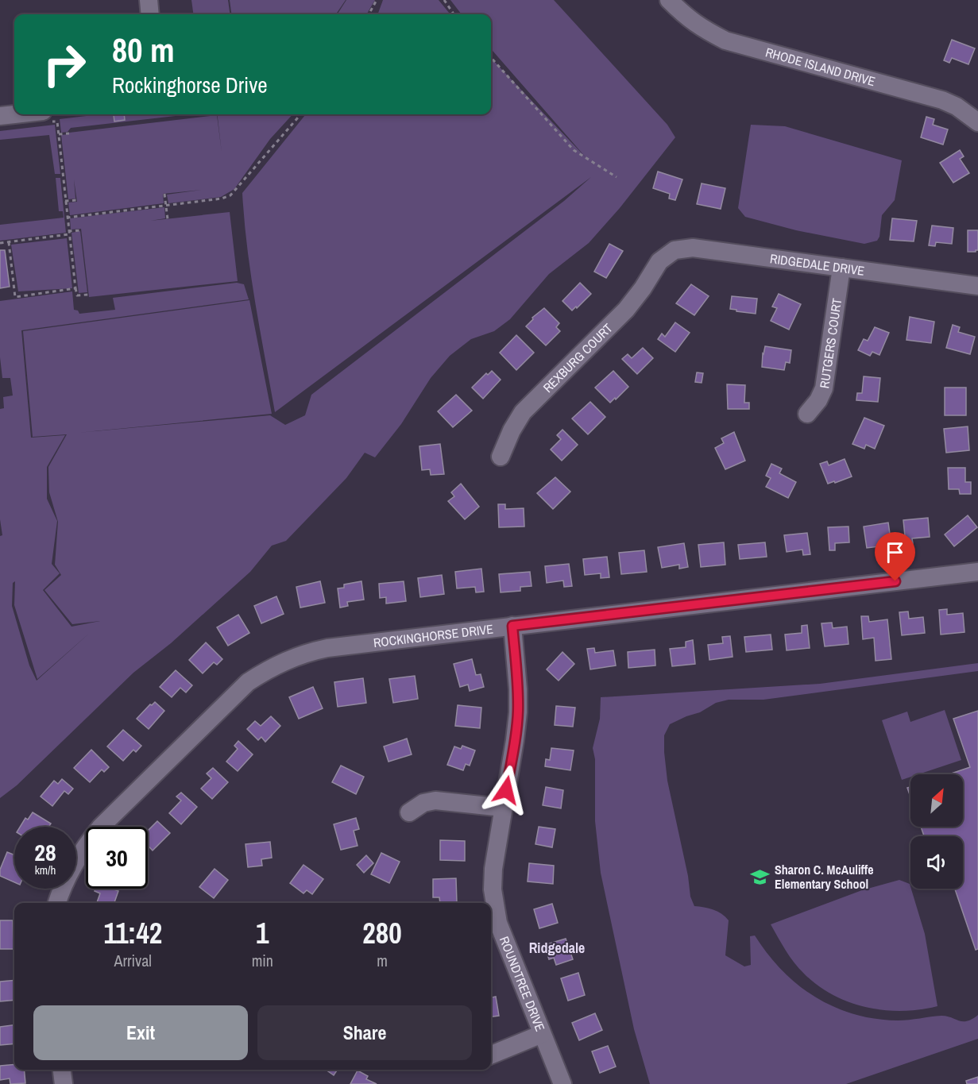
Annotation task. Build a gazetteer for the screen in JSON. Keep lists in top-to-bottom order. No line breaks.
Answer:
{"streets":{"street":["RHODE ISLAND DRIVE","RIDGEDALE DRIVE","RUTGERS COURT","REXBURG COURT","ROCKINGHORSE DRIVE","ROUNDTREE DRIVE"]},"crossings":[["RIDGEDALE DRIVE","RUTGERS COURT"],["RIDGEDALE DRIVE","REXBURG COURT"],["ROCKINGHORSE DRIVE","ROUNDTREE DRIVE"]],"districts":["Ridgedale"],"places":{"school or university":["Sharon C. McAuliffe Elementary School"]},"north":"top right","page":{"turn":["80 m","Rockinghorse Drive"],"speed":"28 km/h","limit":"30","eta":["11:42","Arrival","1","min","280","m"],"buttons":["Exit","Share"]}}
